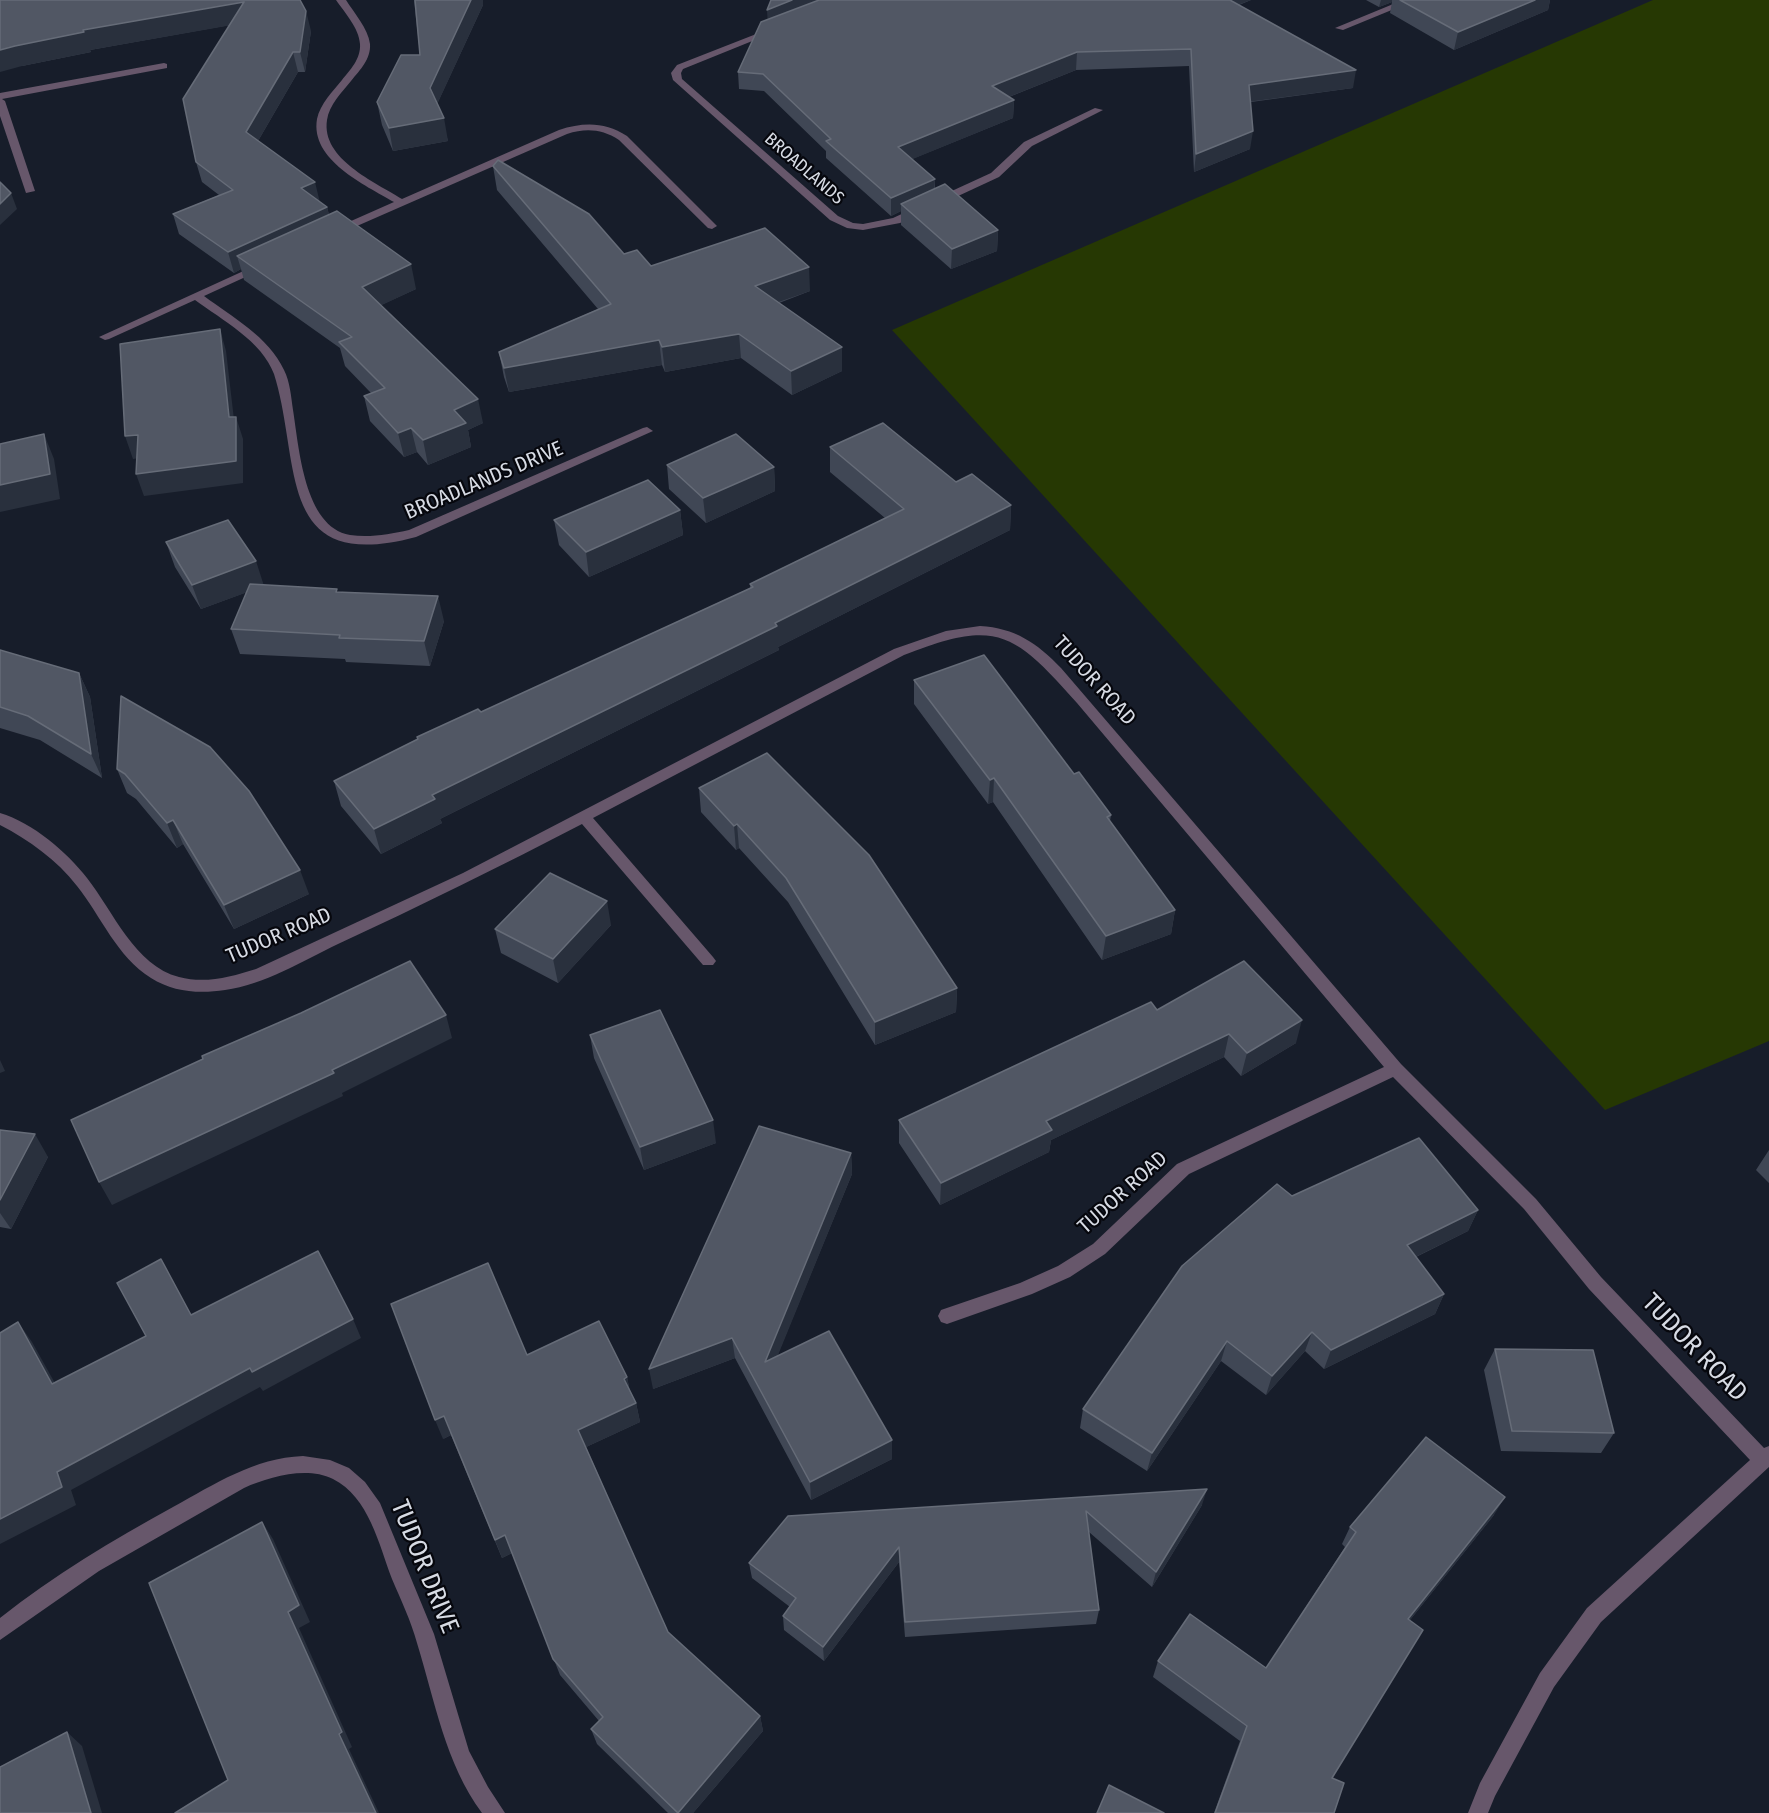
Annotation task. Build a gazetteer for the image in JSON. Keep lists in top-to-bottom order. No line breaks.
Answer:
{"streets":{"street":["BROADLANDS","BROADLANDS DRIVE","TUDOR ROAD","TUDOR DRIVE"]}}
